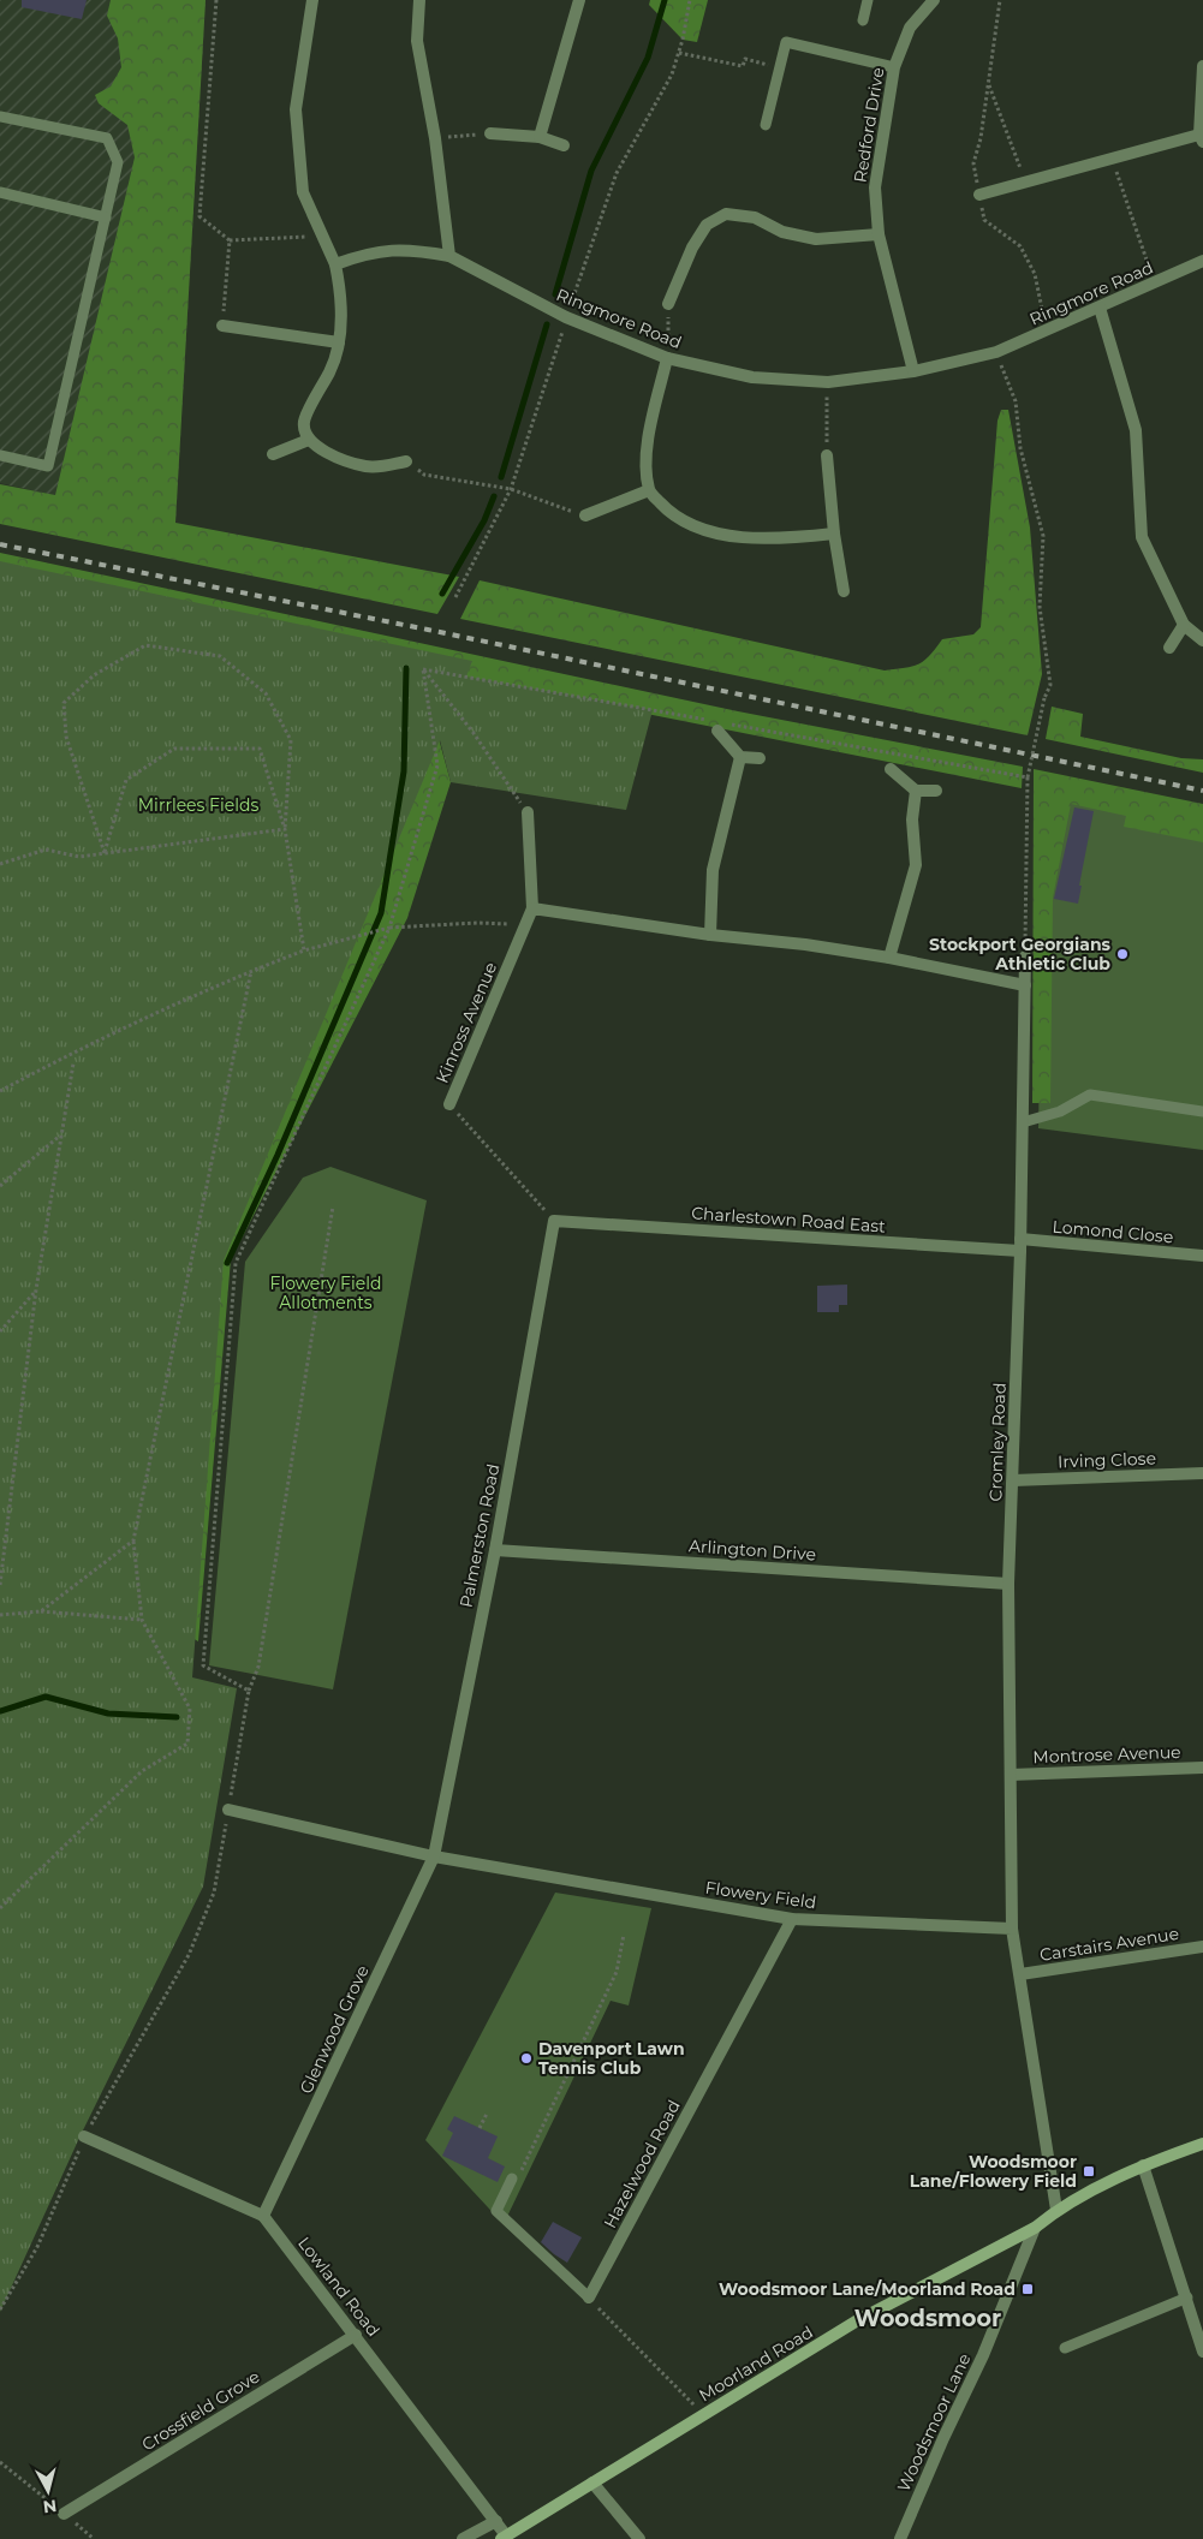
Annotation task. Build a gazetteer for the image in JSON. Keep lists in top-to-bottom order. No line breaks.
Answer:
{"streets":{"street":["Redford Drive","Ringmore Road","Kinross Avenue","Charlestown Road East","Lomond Close","Cromley Road","Irving Close","Palmerston Road","Arlington Drive","Montrose Avenue","Flowery Field","Carstairs Avenue","Glenwood Grove","Hazelwood Road","Lowland Road","Moorland Road","Crossfield Grove","Woodsmoor Lane"]},"crossings":[["Redford Drive","Ringmore Road"],["Kinross Avenue","Charlestown Road East"],["Kinross Avenue","Palmerston Road"],["Charlestown Road East","Lomond Close"],["Charlestown Road East","Cromley Road"],["Charlestown Road East","Palmerston Road"],["Lomond Close","Cromley Road"],["Cromley Road","Irving Close"],["Cromley Road","Arlington Drive"],["Cromley Road","Montrose Avenue"],["Cromley Road","Flowery Field"],["Palmerston Road","Arlington Drive"],["Palmerston Road","Flowery Field"],["Palmerston Road","Glenwood Grove"],["Flowery Field","Glenwood Grove"],["Flowery Field","Hazelwood Road"],["Glenwood Grove","Lowland Road"],["Lowland Road","Moorland Road"],["Lowland Road","Crossfield Grove"],["Moorland Road","Woodsmoor Lane"]],"districts":["Woodsmoor"],"parks":["Mirrlees Fields","Flowery Field Allotments"],"places":{"other":["Stockport Georgians Athletic Club","Davenport Lawn Tennis Club"],"transit":["Woodsmoor Lane/Flowery Field","Woodsmoor Lane/Moorland Road"]},"north":"bottom"}
